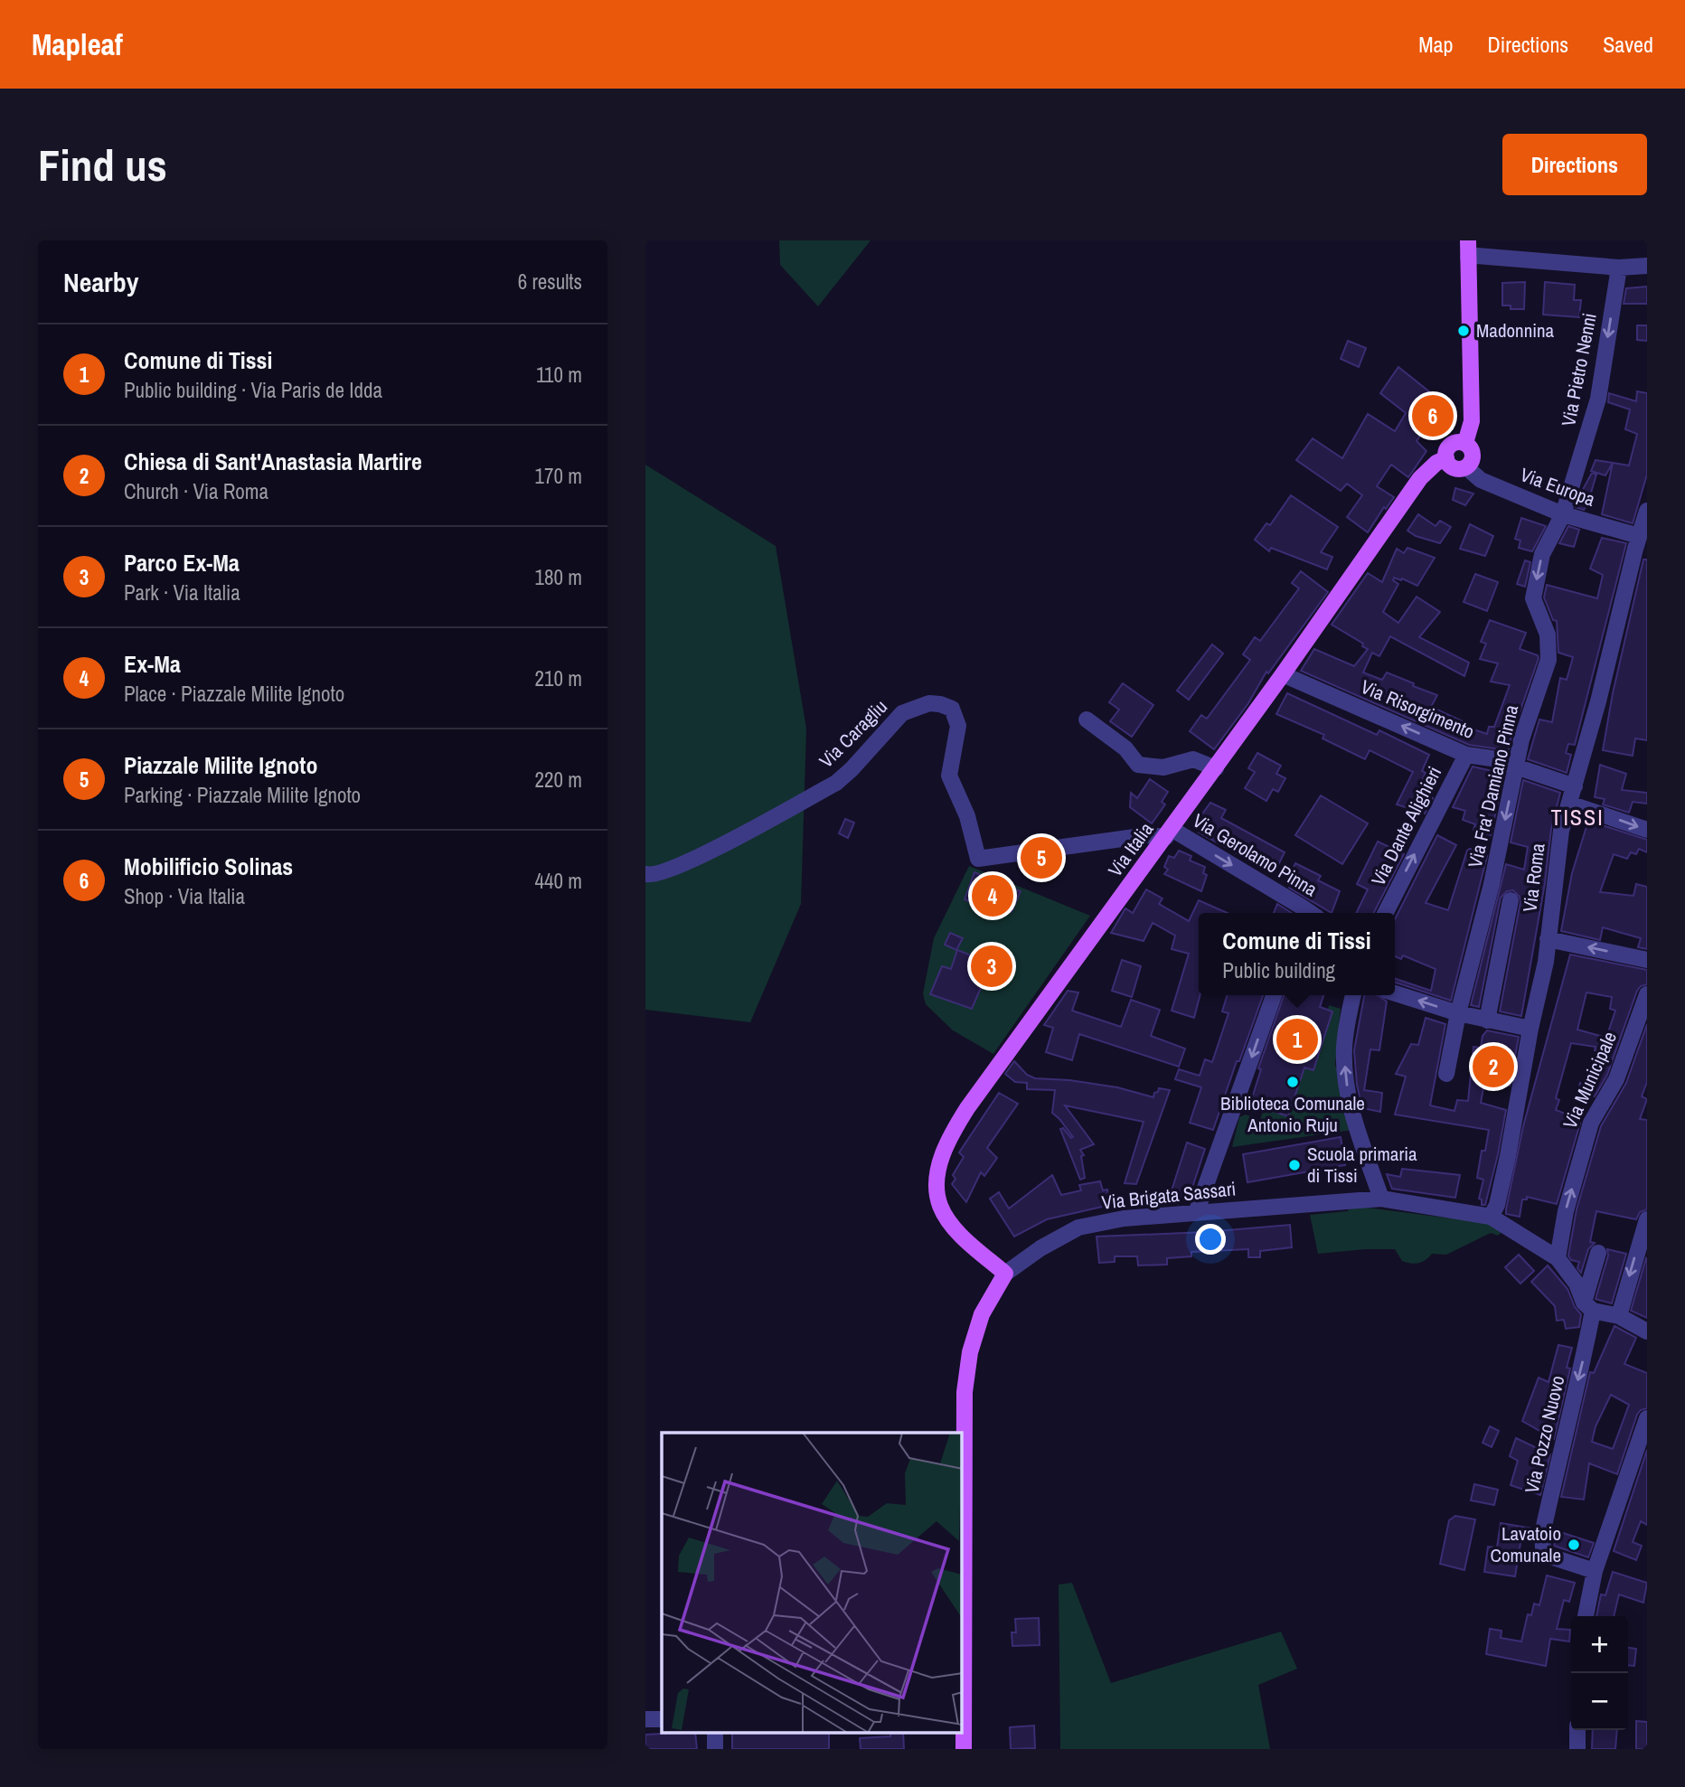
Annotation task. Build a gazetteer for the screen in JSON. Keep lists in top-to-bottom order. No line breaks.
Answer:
{"streets":{"main road":["Via Italia","Via Brigata Sassari"],"street":["Via Pietro Nenni","Via Europa","Via Risorgimento","Via Caragliu","Via Fra' Damiano Pinna","Via Dante Alighieri","Via Gerolamo Pinna","Via Roma","Via Municipale","Via Pozzo Nuovo"]},"crossings":[["Via Pietro Nenni","Via Europa"],["Via Pietro Nenni","Via Fra' Damiano Pinna"],["Via Europa","Via Fra' Damiano Pinna"],["Via Europa","Via Italia"],["Via Europa","Via Roma"],["Via Risorgimento","Via Fra' Damiano Pinna"],["Via Risorgimento","Via Dante Alighieri"],["Via Risorgimento","Via Italia"],["Via Risorgimento","Via Roma"],["Via Caragliu","Via Italia"],["Via Caragliu","Via Gerolamo Pinna"],["Via Italia","Via Gerolamo Pinna"],["Via Italia","Via Brigata Sassari"],["Via Roma","Via Brigata Sassari"]],"one_way":["Via Pietro Nenni","Via Risorgimento","Via Fra' Damiano Pinna","Via Gerolamo Pinna","Via Municipale","Via Pozzo Nuovo"],"districts":["TISSI"],"places":["Madonnina","Biblioteca Comunale Antonio Ruju","Scuola primaria di Tissi","Lavatoio Comunale"],"page":{"header":"Mapleaf","nav":["Map","Directions","Saved"],"buttons":"Directions","title":"Find us","heading":["Nearby","6 results"],"list":[{"mark":"1","name":"Comune di Tissi","note":"Public building · Via Paris de Idda","value":"110 m"},{"mark":"2","name":"Chiesa di Sant'Anastasia Martire","note":"Church · Via Roma","value":"170 m"},{"mark":"3","name":"Parco Ex-Ma","note":"Park · Via Italia","value":"180 m"},{"mark":"4","name":"Ex-Ma","note":"Place · Piazzale Milite Ignoto","value":"210 m"},{"mark":"5","name":"Piazzale Milite Ignoto","note":"Parking · Piazzale Milite Ignoto","value":"220 m"},{"mark":"6","name":"Mobilificio Solinas","note":"Shop · Via Italia","value":"440 m"}],"pins":["6","5","4","3","1","2"],"popup":["Comune di Tissi","Public building"],"map_buttons":["+","−"]}}
